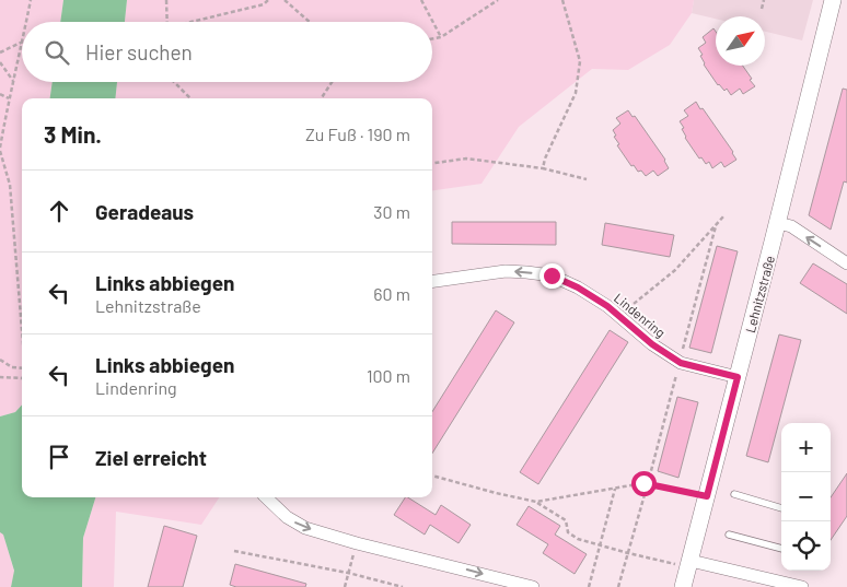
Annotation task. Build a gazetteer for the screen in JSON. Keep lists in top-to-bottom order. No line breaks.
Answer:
{"streets":{"main road":["Lehnitzstraße"],"street":["Lindenring"]},"crossings":[["Lehnitzstraße","Lindenring"]],"one_way":["Lindenring"],"north":"top right","page":{"search":"Hier suchen","heading":["3 Min.","Zu Fuß · 190 m"],"list":[["Geradeaus","30 m"],["Links abbiegen","Lehnitzstraße","60 m"],["Links abbiegen","Lindenring","100 m"],"Ziel erreicht"],"map_buttons":["+","−"]}}
